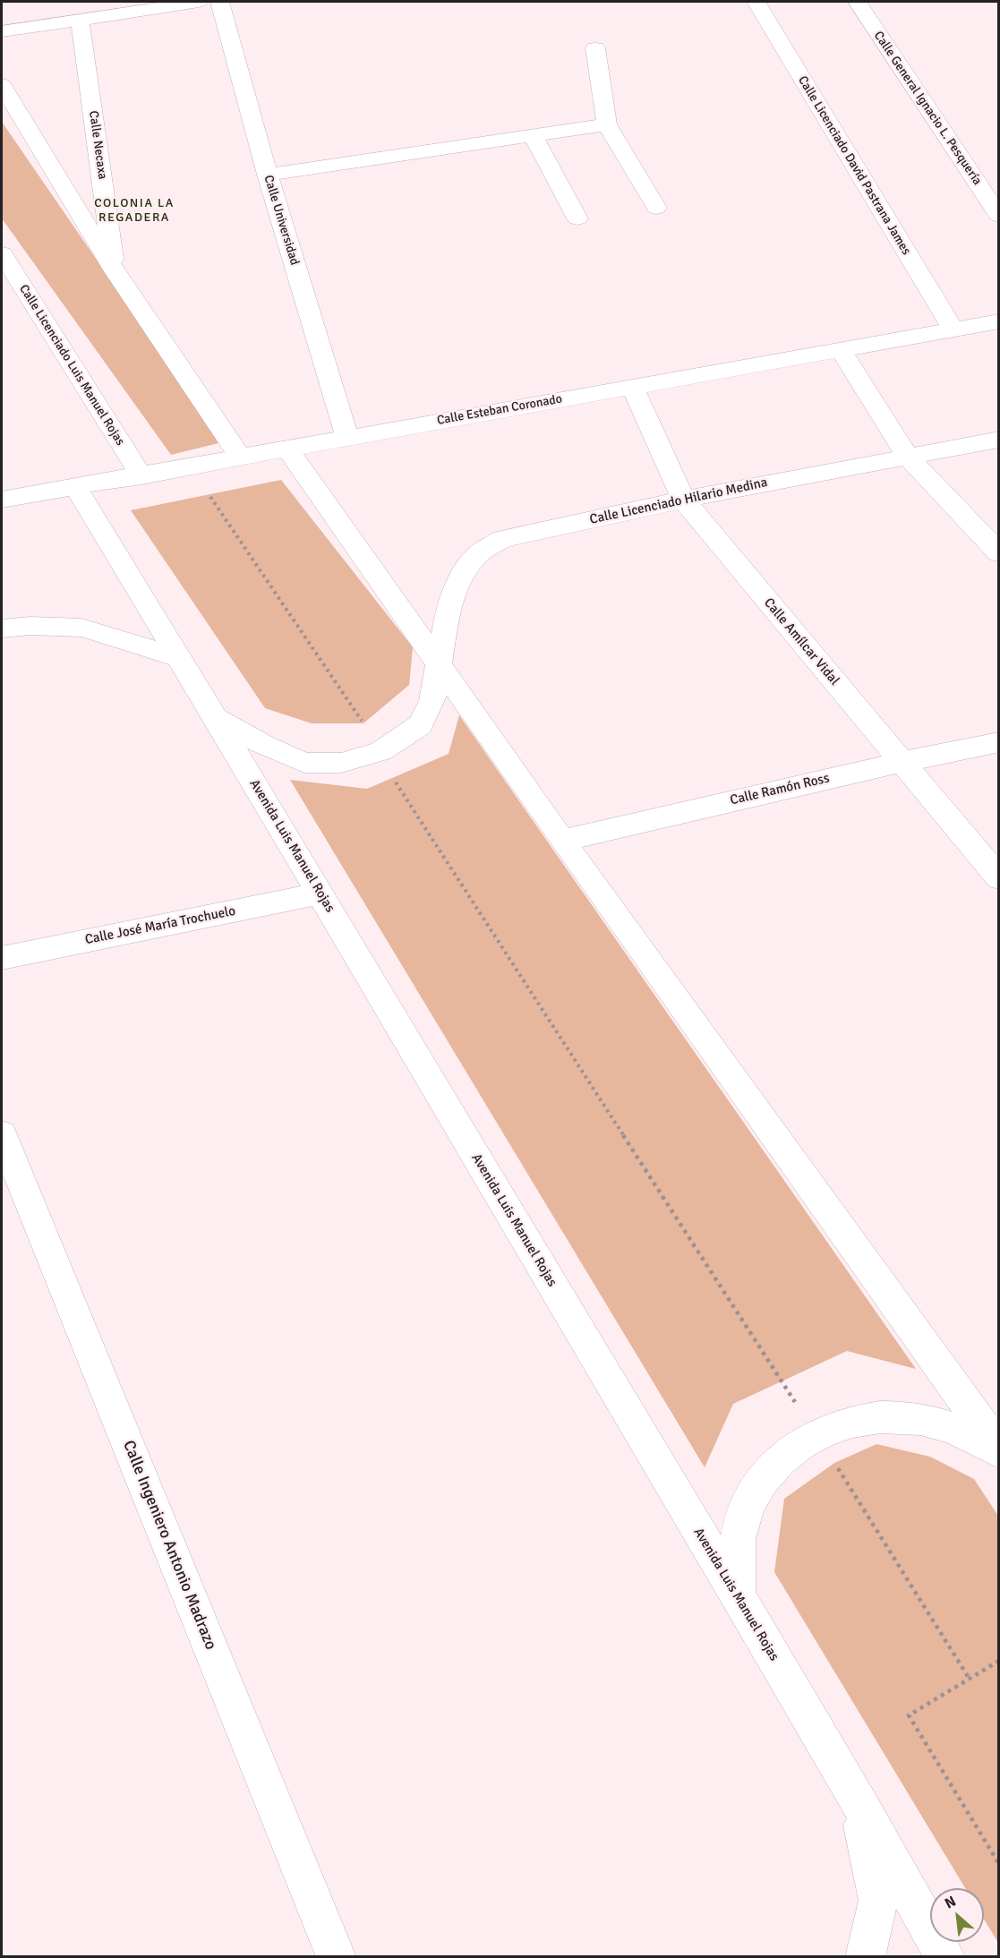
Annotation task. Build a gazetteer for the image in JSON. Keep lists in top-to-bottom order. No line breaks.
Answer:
{"streets":{"street":["Calle General Ignacio L. Pesquería","Calle Necaxa","Calle Licenciado David Pastrana James","Calle Universidad","Calle Licenciado Luis Manuel Rojas","Calle Esteban Coronado","Calle Licenciado Hilario Medina","Calle Amílcar Vidal","Calle Ramón Ross","Avenida Luis Manuel Rojas","Calle José María Trochuelo","Calle Ingeniero Antonio Madrazo"]},"crossings":[["Calle Necaxa","Calle Esteban Coronado"],["Calle Licenciado David Pastrana James","Calle Esteban Coronado"],["Calle Universidad","Calle Esteban Coronado"],["Calle Licenciado Luis Manuel Rojas","Calle Esteban Coronado"],["Calle Esteban Coronado","Calle Amílcar Vidal"],["Calle Esteban Coronado","Avenida Luis Manuel Rojas"],["Calle Licenciado Hilario Medina","Calle Amílcar Vidal"],["Calle Licenciado Hilario Medina","Avenida Luis Manuel Rojas"],["Calle Amílcar Vidal","Calle Ramón Ross"],["Avenida Luis Manuel Rojas","Calle José María Trochuelo"]],"districts":["COLONIA LA REGADERA"],"north":"top left"}
